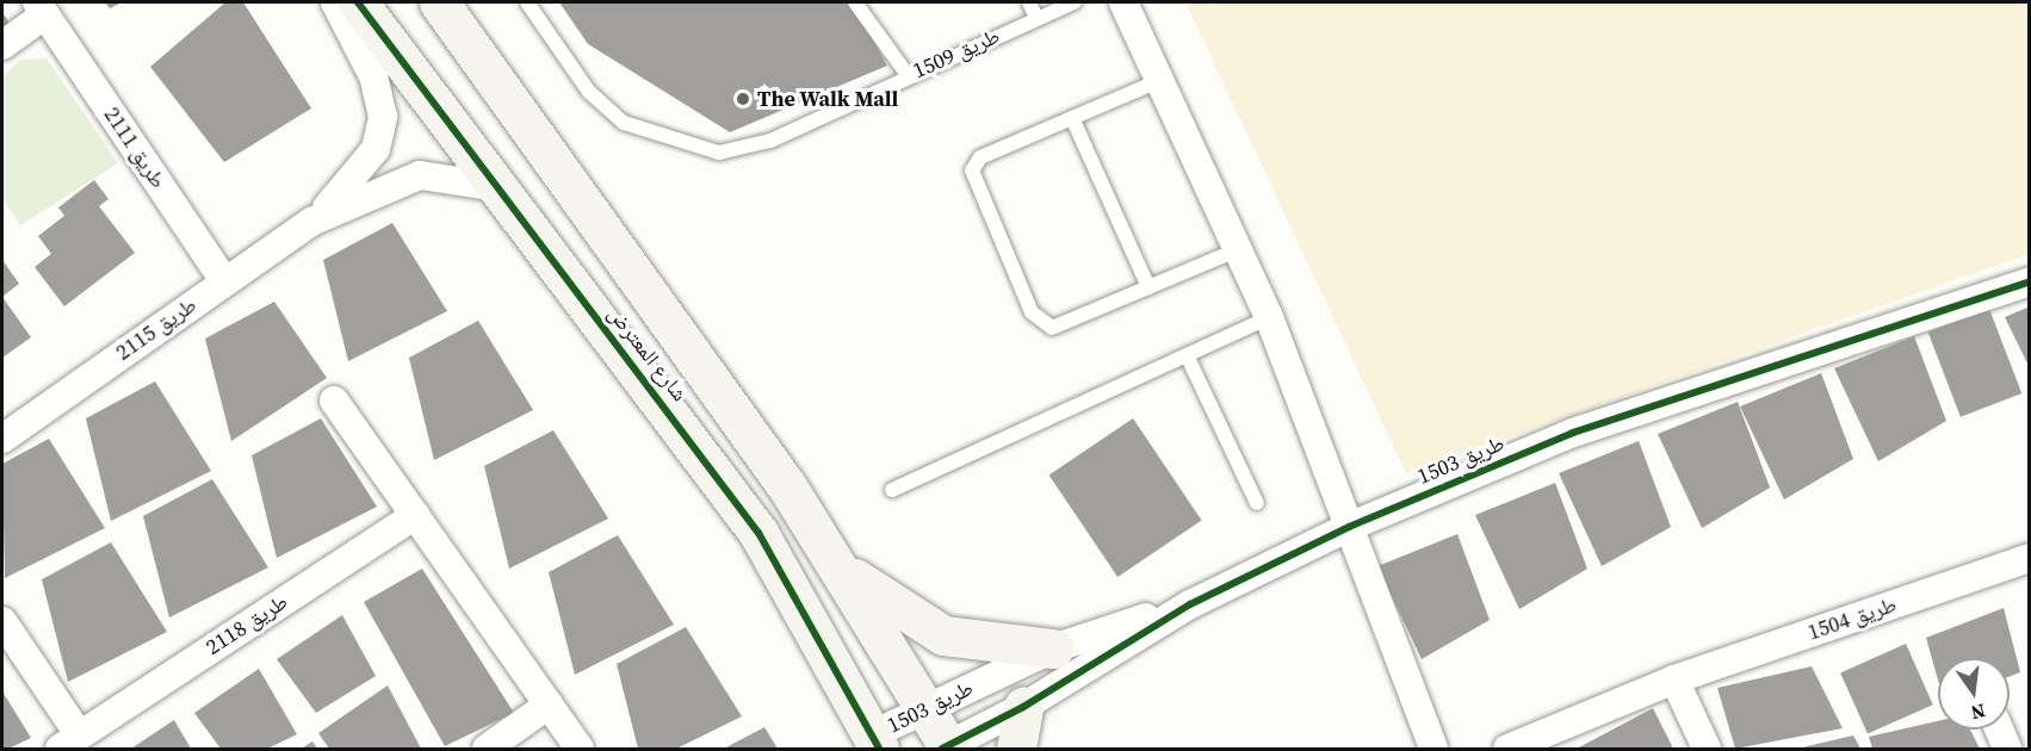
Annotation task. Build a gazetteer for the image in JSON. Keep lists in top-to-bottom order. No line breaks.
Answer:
{"streets":{"street":["طريق 2111","طريق 2115","شارع المعترض","طريق 1503","طريق 1504","طريق 2118"],"lane":["طريق 1509"]},"crossings":[["طريق 2111","طريق 2115"],["طريق 2115","شارع المعترض"],["شارع المعترض","طريق 1503"]],"places":["The Walk Mall"],"north":"bottom"}
